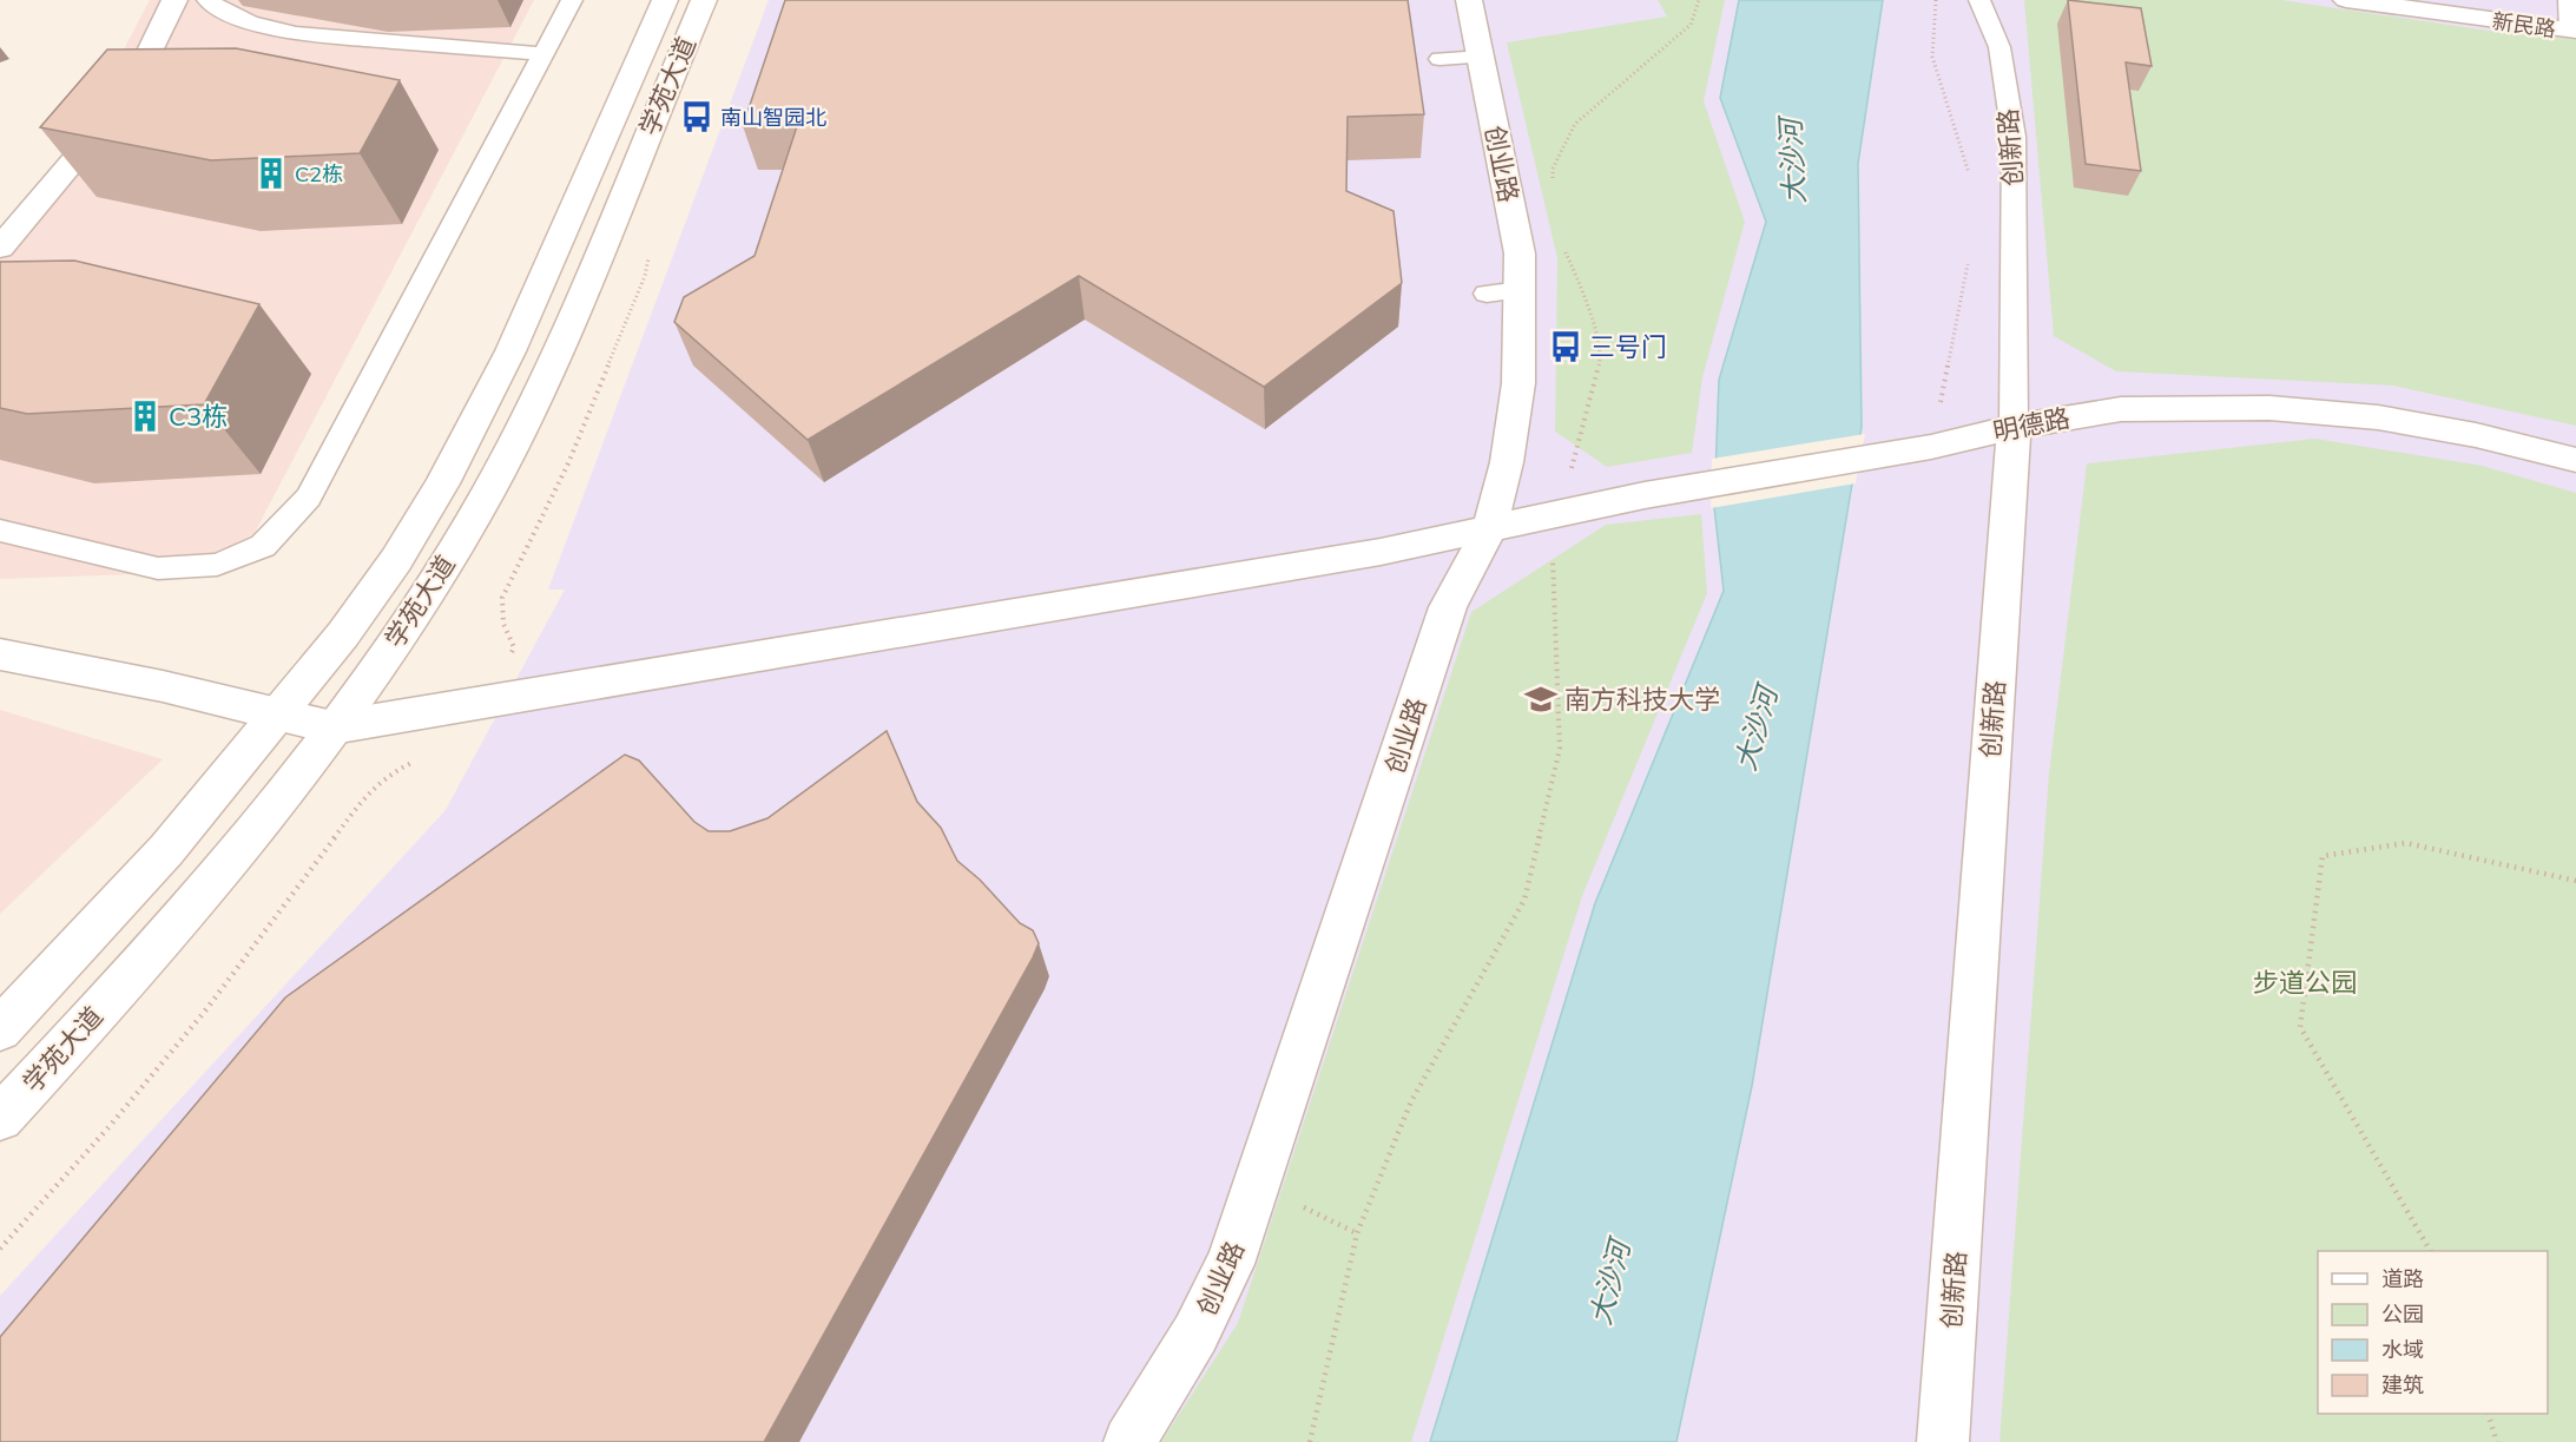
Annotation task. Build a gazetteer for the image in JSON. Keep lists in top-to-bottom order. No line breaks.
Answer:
{"streets":{"street":["新民路","学苑大道","创新路","创业路","明德路"]},"crossings":[["学苑大道","明德路"],["创新路","明德路"],["创业路","明德路"]],"water":["大沙河"],"parks":["步道公园"],"places":{"bus stop":["南山智园北","三号门"],"building":["C2栋","C3栋"],"school or university":["南方科技大学"]},"legend":["道路","公园","水域","建筑"]}
